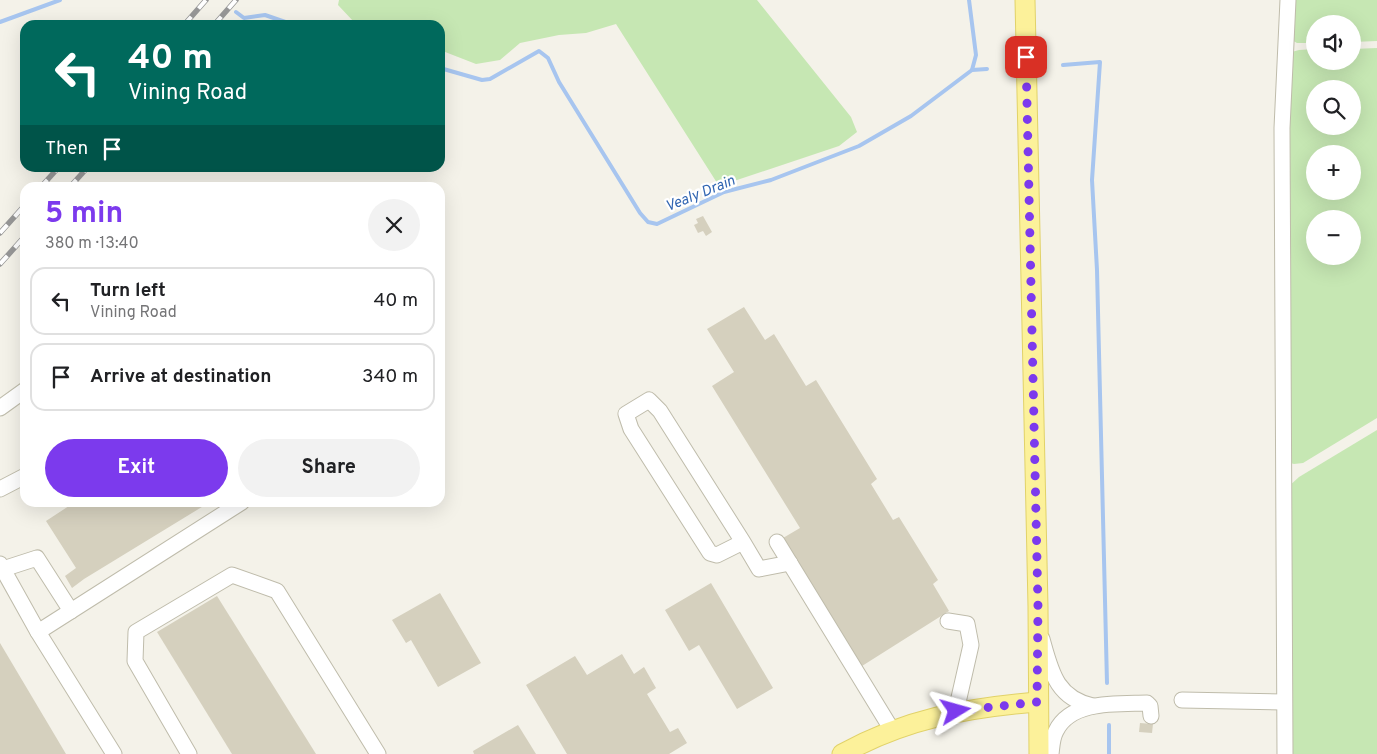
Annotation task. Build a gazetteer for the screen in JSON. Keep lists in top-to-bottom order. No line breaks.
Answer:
{"water":["Vealy Drain"],"page":{"map_buttons":["+","−"],"turn":["40 m","Vining Road"],"then":"Then","heading":["5 min","380 m · 13:40"],"list":[{"name":"Turn left","note":"Vining Road","value":"40 m"},{"name":"Arrive at destination","value":"340 m"}],"buttons":["Exit","Share"]}}
